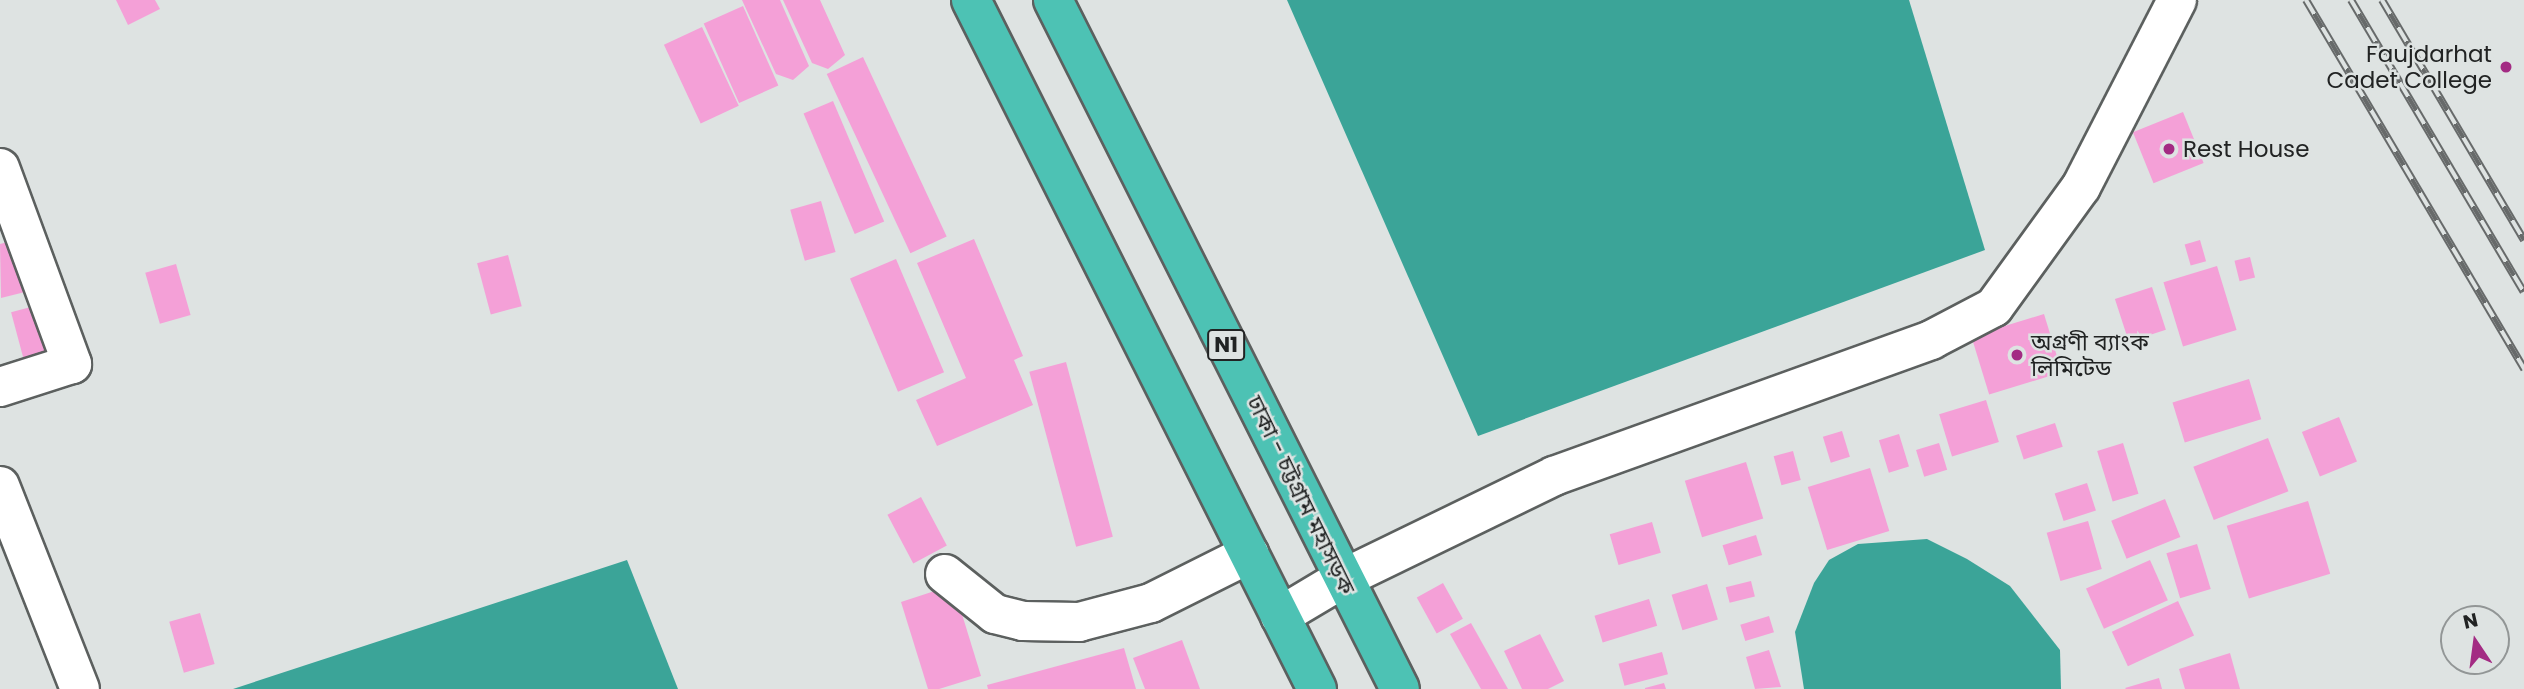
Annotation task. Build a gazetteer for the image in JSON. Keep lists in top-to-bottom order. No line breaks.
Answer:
{"streets":{"highway":["N1","ঢাকা - চট্টগ্রাম মহাসড়ক"]},"places":["Faujdarhat Cadet College","Rest House","অগ্রণী ব্যাংক লিমিটেড"],"north":"top"}
